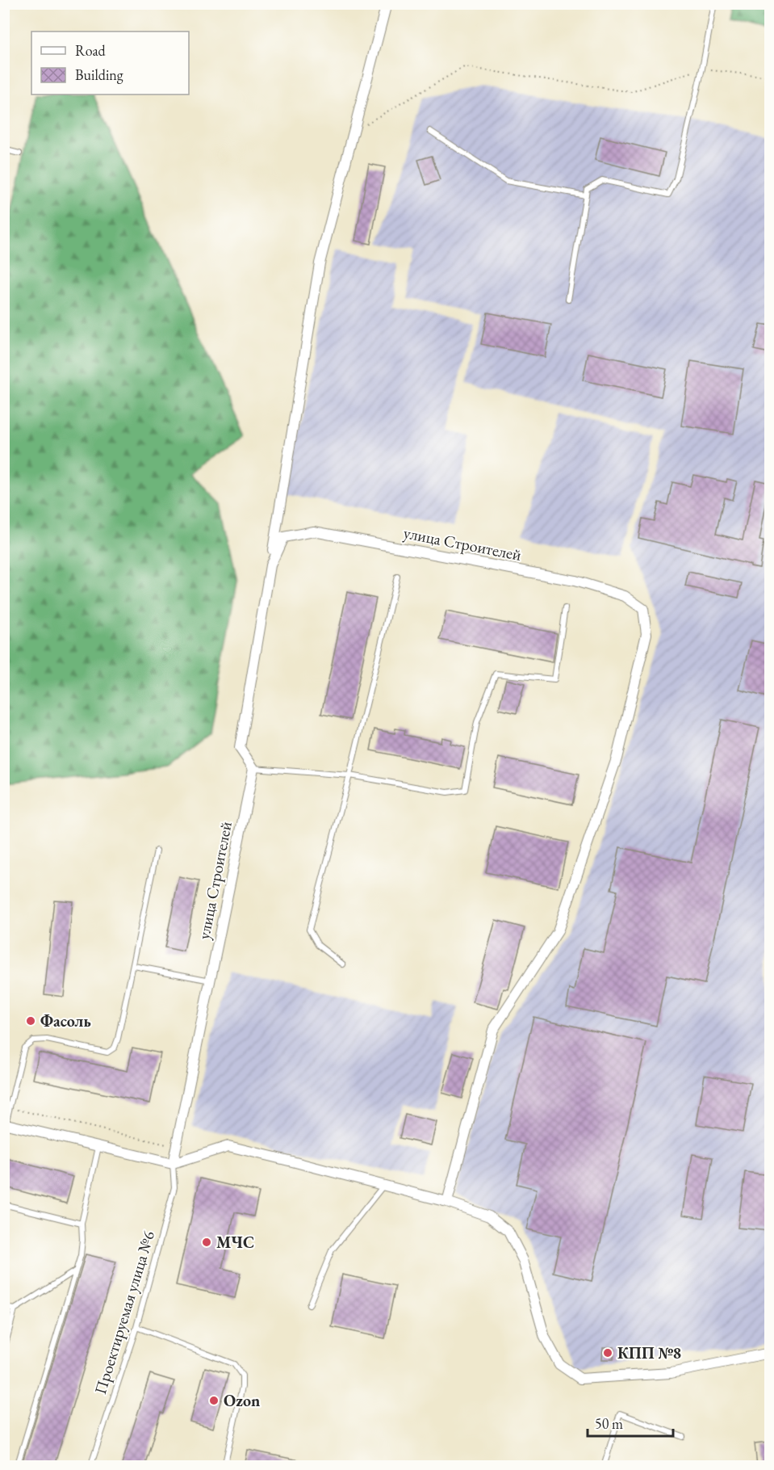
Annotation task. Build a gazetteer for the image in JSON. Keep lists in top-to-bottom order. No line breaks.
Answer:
{"streets":{"street":["улица Строителей"],"lane":["Проектируемая улица №6"]},"crossings":[["улица Строителей","Проектируемая улица №6"]],"places":["Фасоль","МЧС","КПП №8","Ozon"],"legend":["Road","Building"],"scale_bar":"50 m"}
